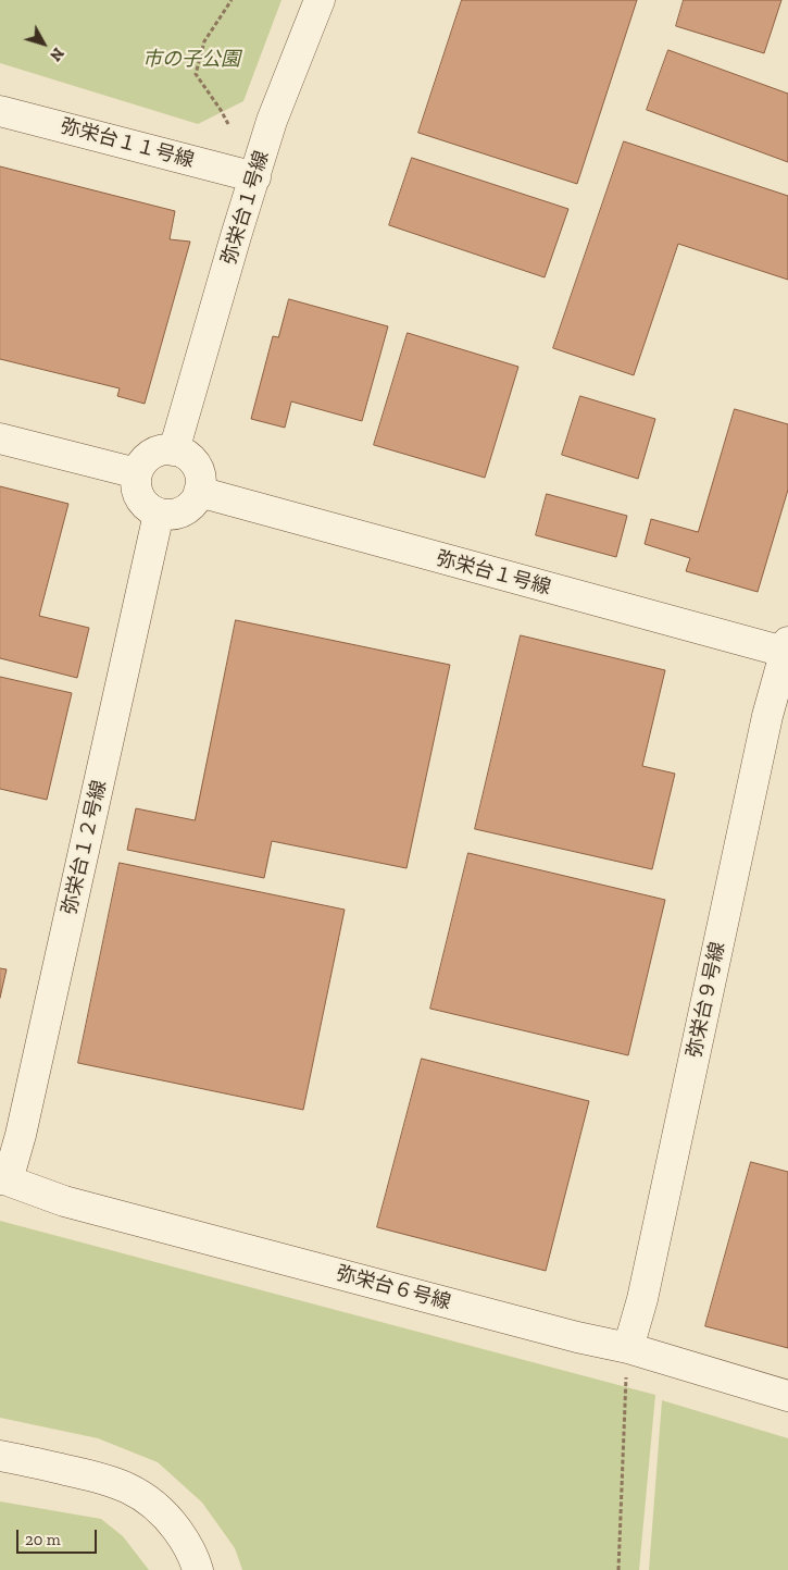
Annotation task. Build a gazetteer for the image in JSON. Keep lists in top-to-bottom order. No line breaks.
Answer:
{"streets":{"street":["弥栄台１１号線","弥栄台１号線","弥栄台１２号線","弥栄台９号線","弥栄台６号線"]},"crossings":[["弥栄台１１号線","弥栄台１号線"],["弥栄台１号線","弥栄台１２号線"],["弥栄台１号線","弥栄台９号線"],["弥栄台１２号線","弥栄台６号線"],["弥栄台９号線","弥栄台６号線"]],"parks":["市の子公園"],"scale_bar":"20 m","north":"bottom right"}
